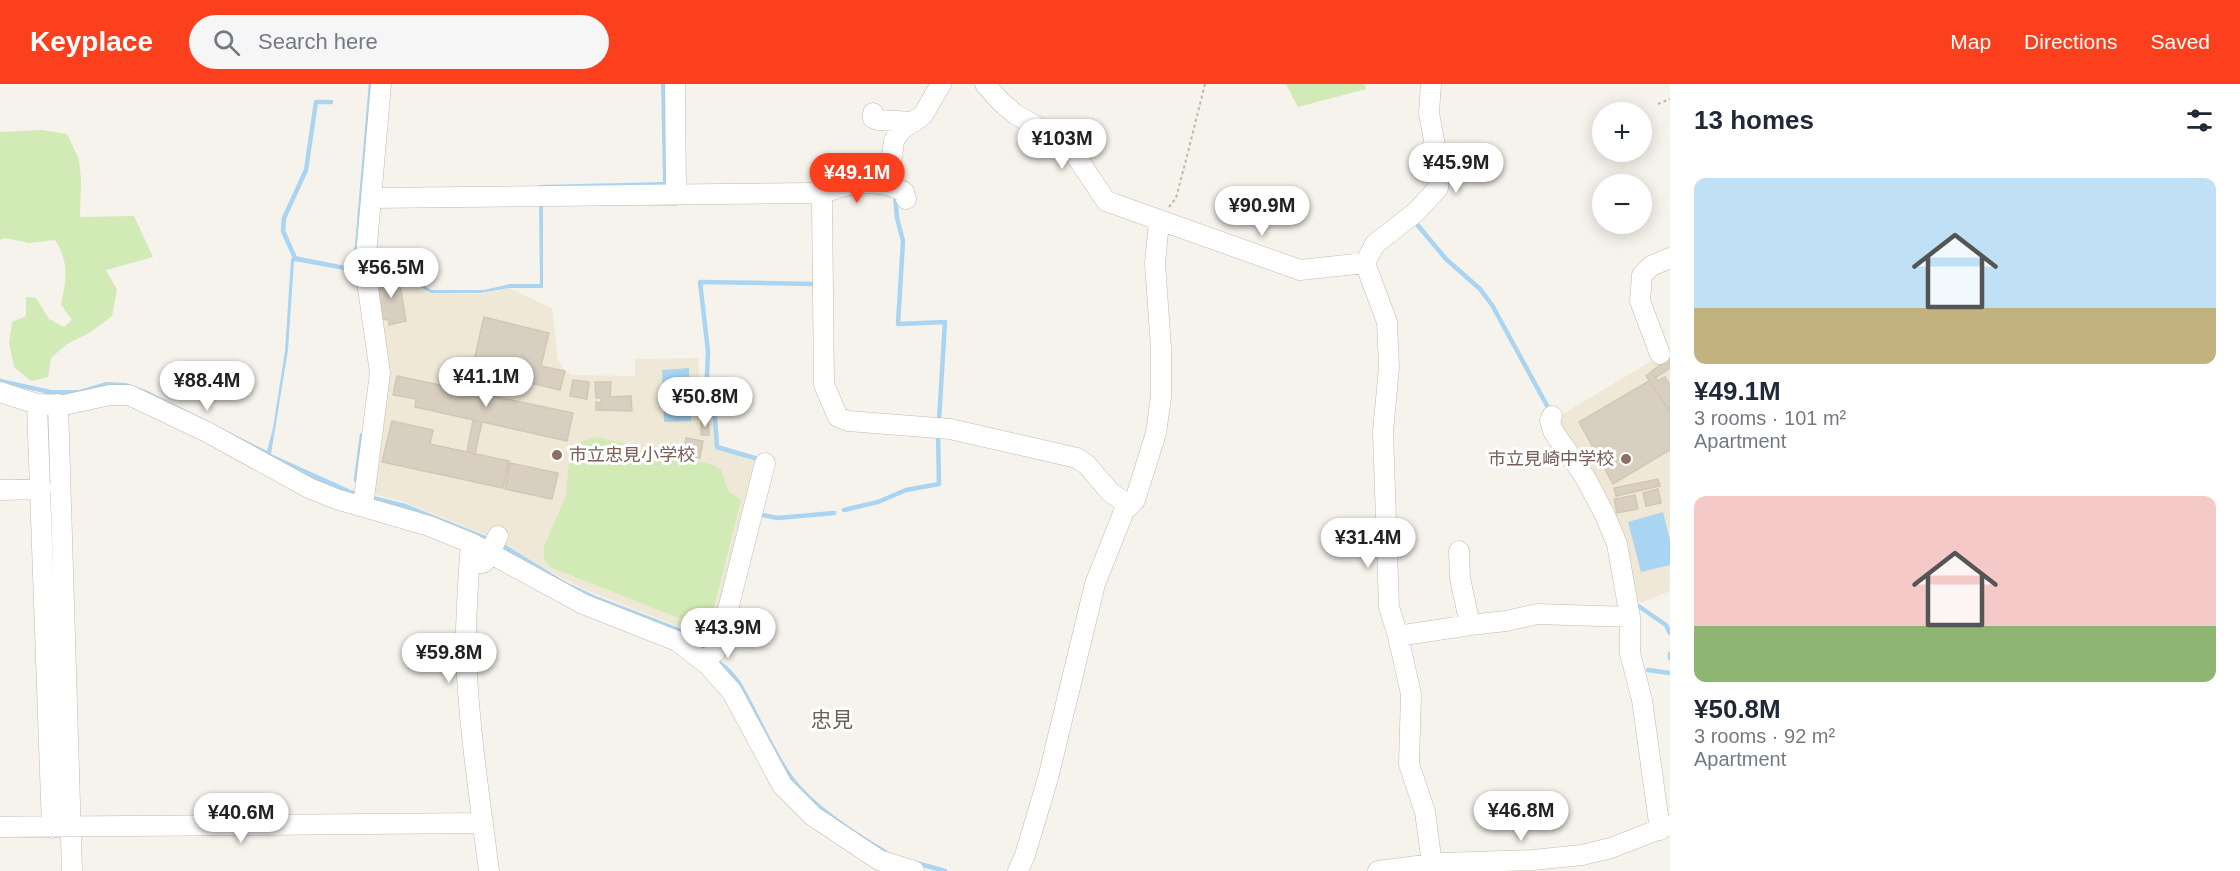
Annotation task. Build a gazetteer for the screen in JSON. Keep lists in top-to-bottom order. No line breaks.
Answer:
{"districts":["忠見"],"places":["市立忠見小学校","市立見崎中学校"],"page":{"header":"Keyplace","search":"Search here","nav":["Map","Directions","Saved"],"heading":"13 homes","map_buttons":["+","−"],"price":["¥103M","¥45.9M","¥49.1M","¥90.9M","¥56.5M","¥41.1M","¥88.4M","¥50.8M","¥31.4M","¥43.9M","¥59.8M","¥46.8M","¥40.6M"],"list":[{"name":"¥49.1M","note":"3 rooms · 101 m² · Apartment"},{"name":"¥50.8M","note":"3 rooms · 92 m² · Apartment"}]}}
